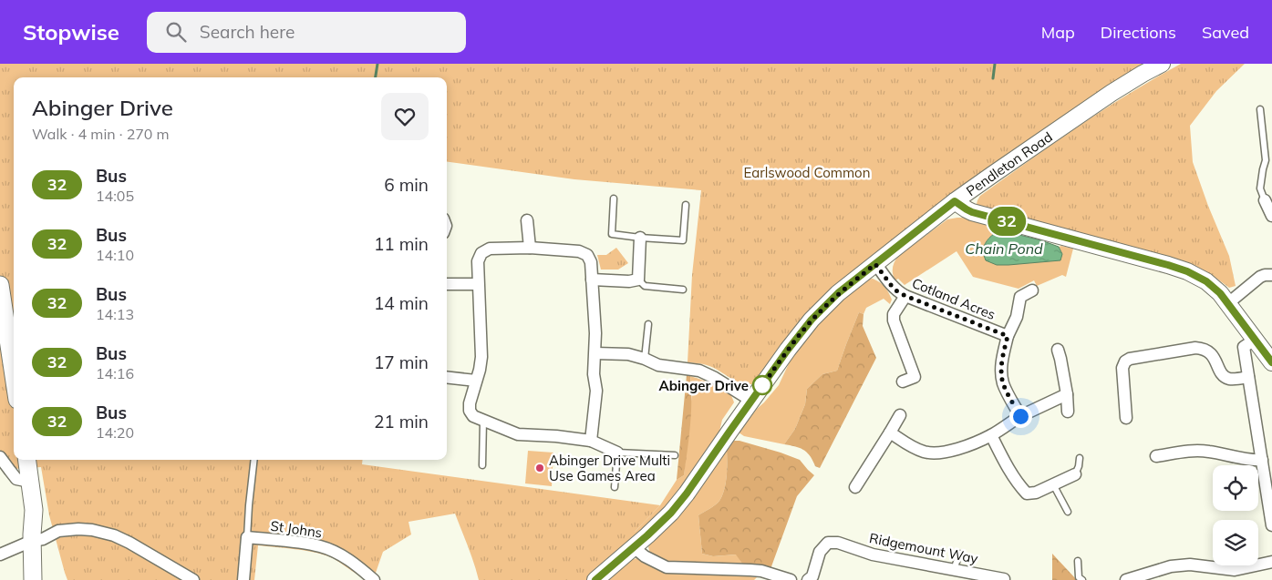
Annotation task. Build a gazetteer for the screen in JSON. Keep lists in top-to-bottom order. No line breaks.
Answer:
{"streets":{"street":["Pendleton Road","Cotland Acres","St Johns","Ridgemount Way"]},"crossings":[["Pendleton Road","Cotland Acres"]],"water":["Chain Pond"],"parks":["Earlswood Common"],"places":["Abinger Drive","Abinger Drive Multi Use Games Area"],"lines":["bus line 32"],"page":{"header":"Stopwise","search":"Search here","nav":["Map","Directions","Saved"],"on_map":"32","heading":["Abinger Drive","Walk · 4 min · 270 m"],"list":[{"mark":"32","name":"Bus","note":"14:05","value":"6 min"},{"mark":"32","name":"Bus","note":"14:10","value":"11 min"},{"mark":"32","name":"Bus","note":"14:13","value":"14 min"},{"mark":"32","name":"Bus","note":"14:16","value":"17 min"},{"mark":"32","name":"Bus","note":"14:20","value":"21 min"}]}}
